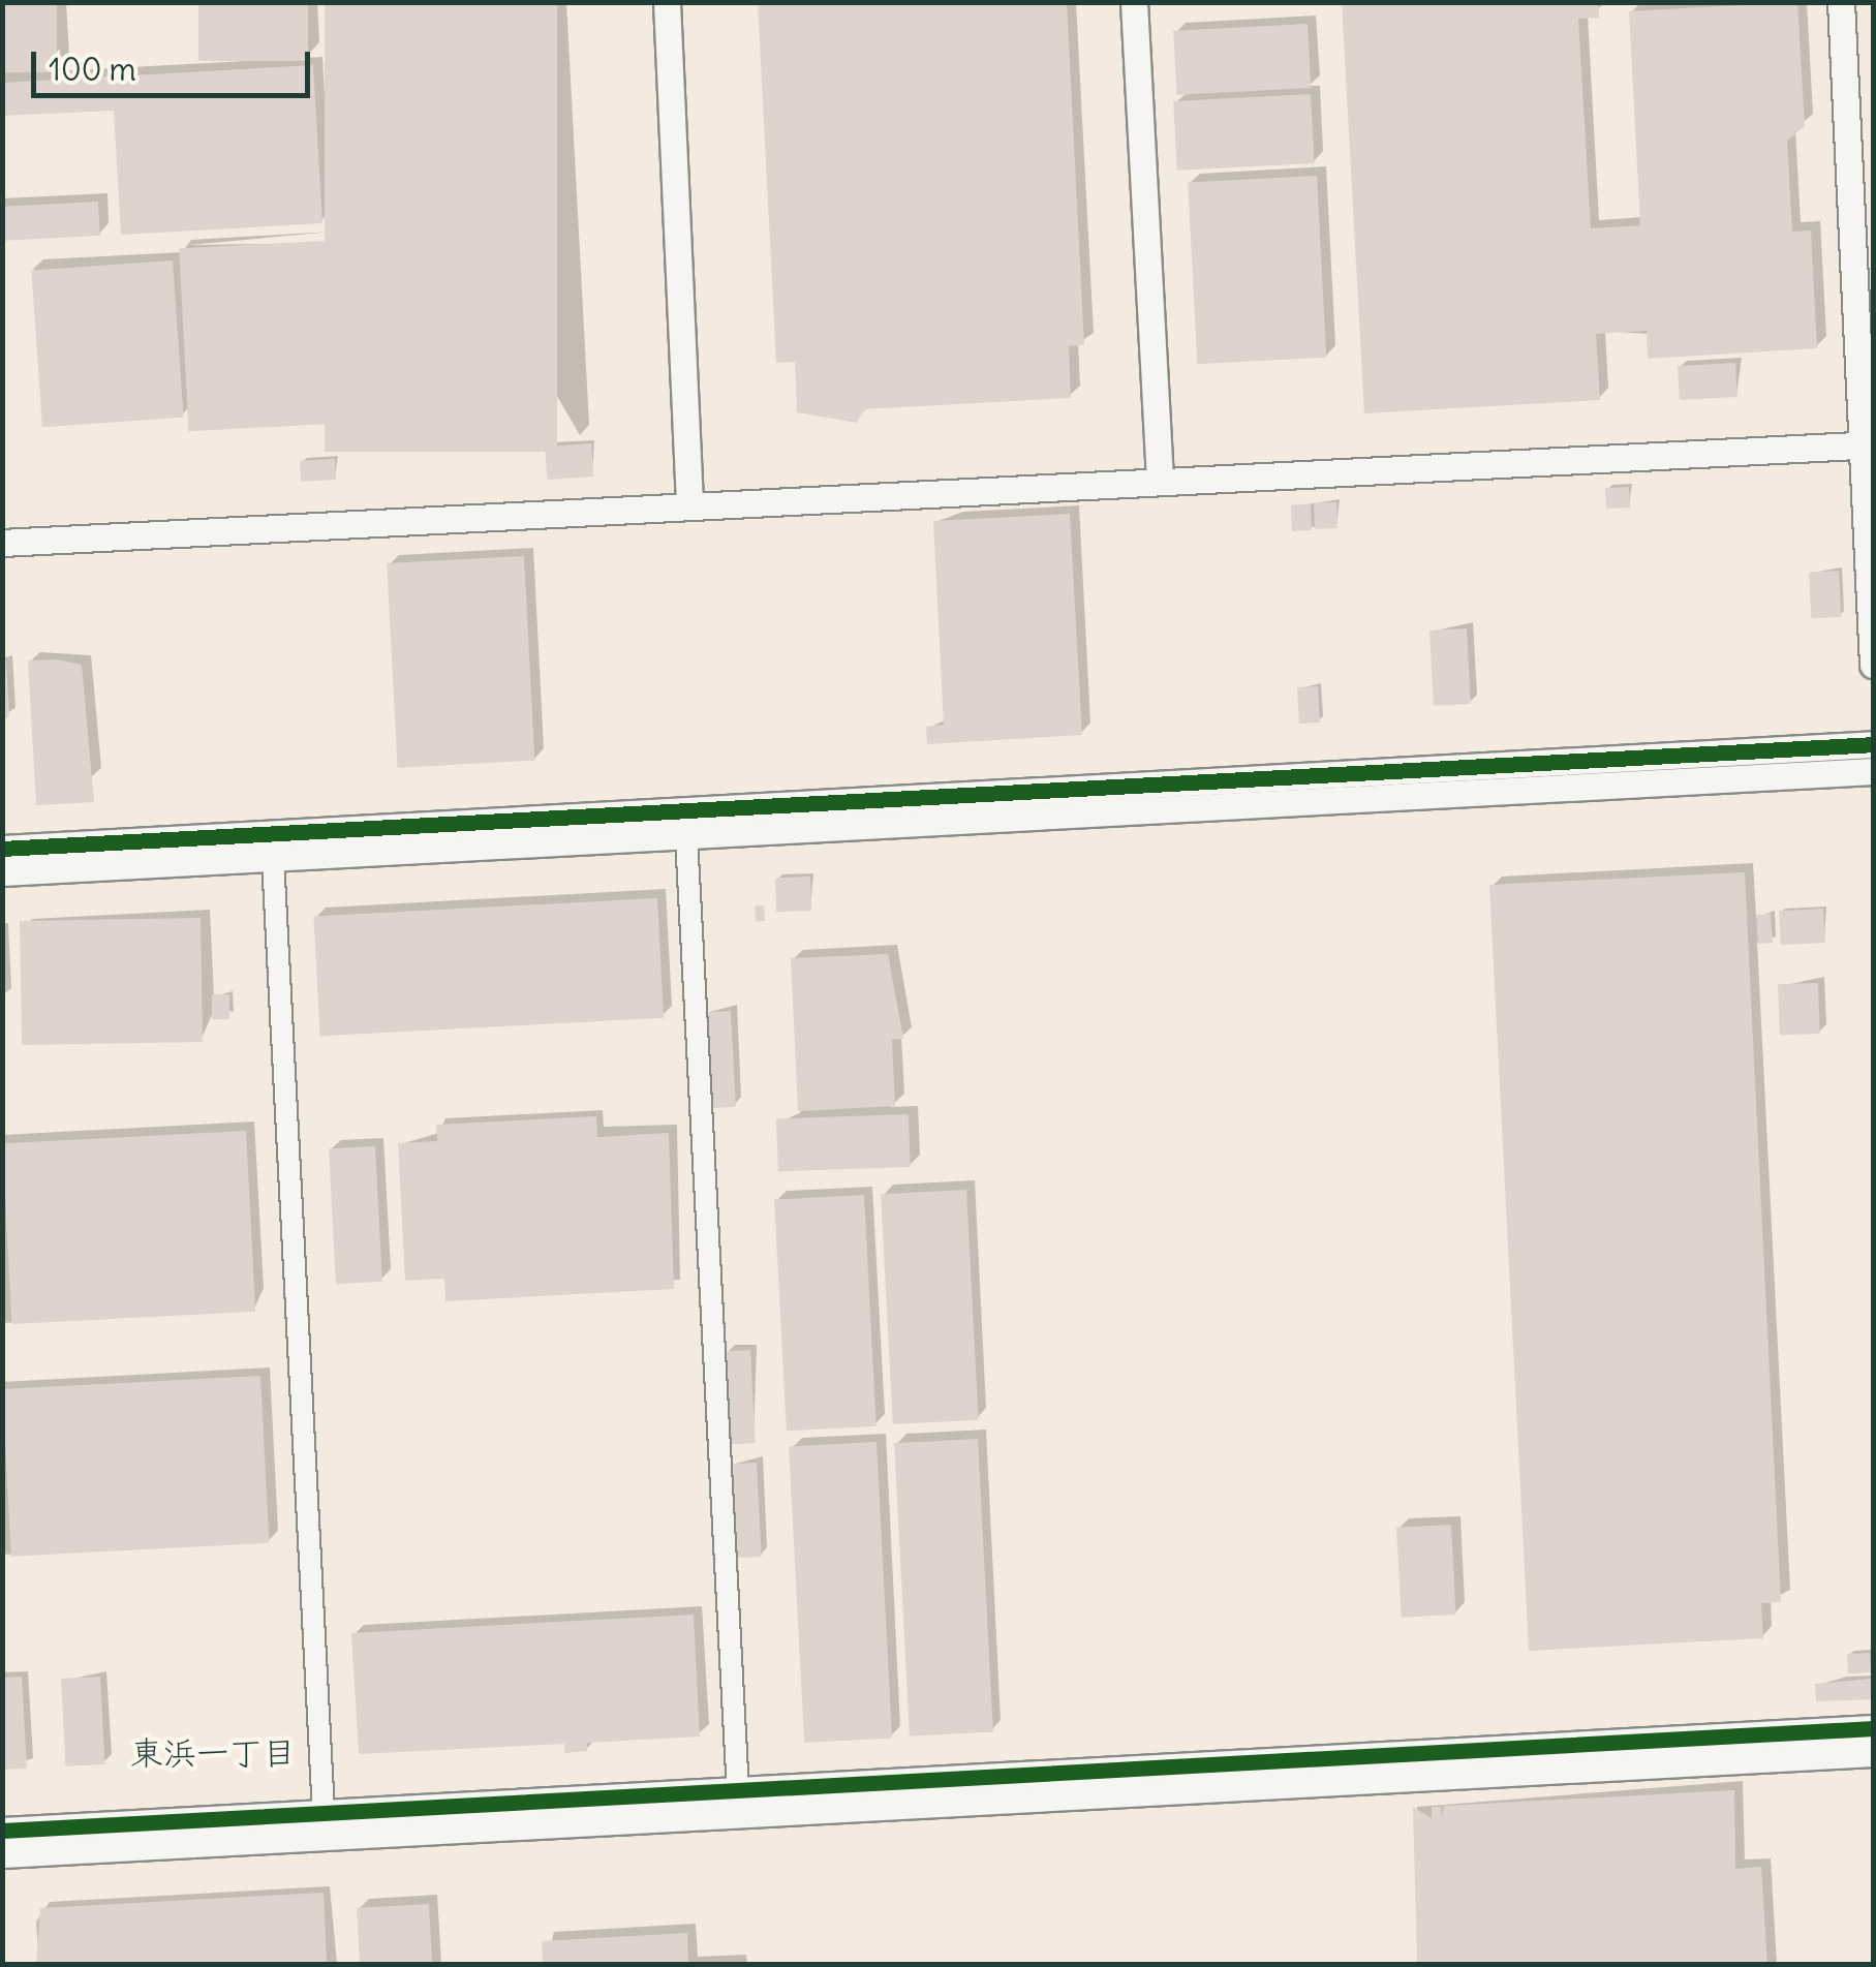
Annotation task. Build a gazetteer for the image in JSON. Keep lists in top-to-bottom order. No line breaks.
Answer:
{"districts":["東浜一丁目"],"scale_bar":"100 m"}
